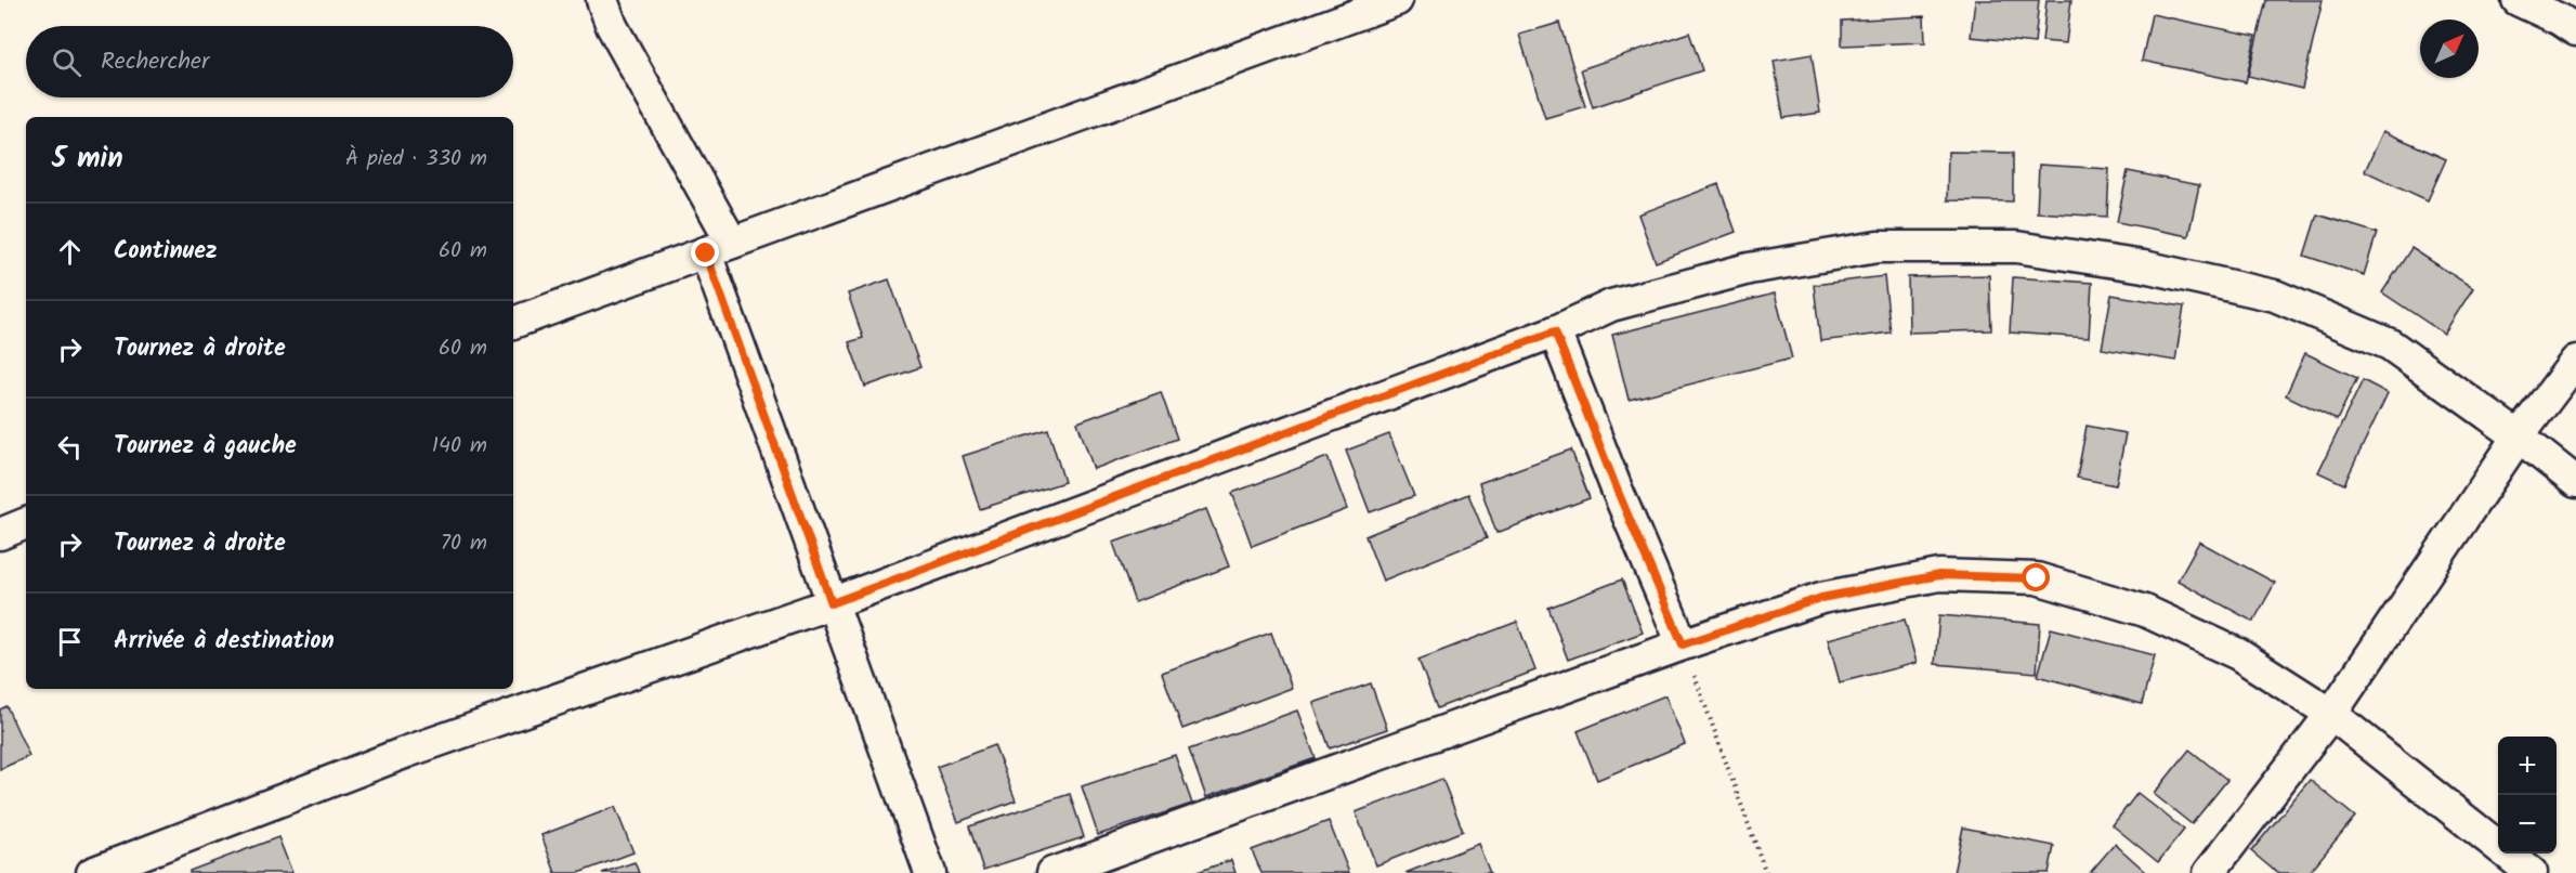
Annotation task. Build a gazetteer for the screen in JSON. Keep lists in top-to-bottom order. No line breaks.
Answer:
{"north":"top right","page":{"search":"Rechercher","heading":["5 min","À pied · 330 m"],"list":[["Continuez","60 m"],["Tournez à droite","60 m"],["Tournez à gauche","140 m"],["Tournez à droite","70 m"],"Arrivée à destination"],"map_buttons":["+","−"]}}
